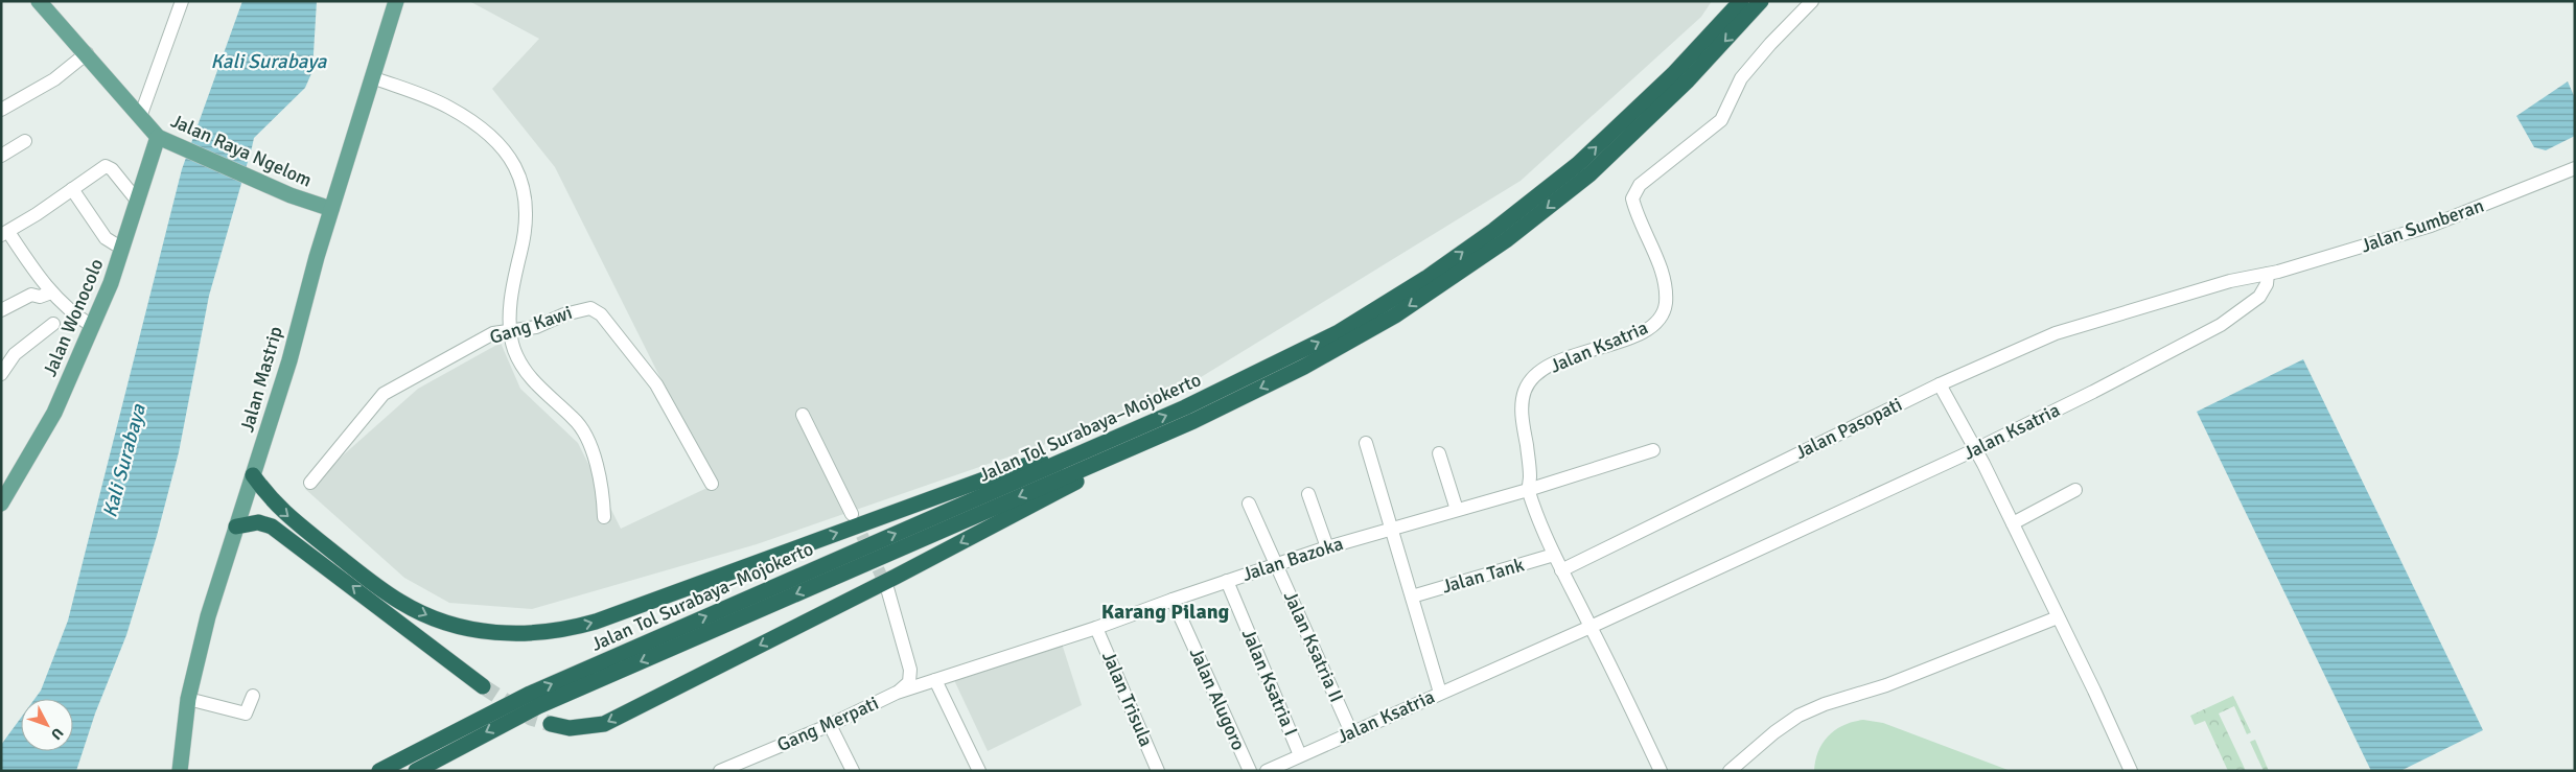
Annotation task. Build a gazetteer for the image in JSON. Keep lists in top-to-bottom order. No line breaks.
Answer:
{"streets":{"highway":["Jalan Tol Surabaya–Mojokerto"],"main road":["Jalan Raya Ngelom","Jalan Wonocolo","Jalan Mastrip"],"street":["Jalan Sumberan","Gang Kawi","Jalan Ksatria","Jalan Pasopati","Jalan Bazoka","Jalan Tank","Jalan Ksatria II","Jalan Ksatria I","Jalan Trisula","Jalan Alugoro","Gang Merpati"]},"crossings":[["Jalan Raya Ngelom","Jalan Wonocolo"],["Jalan Raya Ngelom","Jalan Mastrip"],["Jalan Sumberan","Jalan Ksatria"],["Jalan Sumberan","Jalan Pasopati"],["Jalan Ksatria","Jalan Pasopati"],["Jalan Ksatria","Jalan Bazoka"],["Jalan Ksatria","Jalan Tank"],["Jalan Ksatria","Jalan Ksatria II"],["Jalan Ksatria","Jalan Ksatria I"],["Jalan Bazoka","Jalan Ksatria II"],["Jalan Bazoka","Jalan Ksatria I"],["Jalan Bazoka","Jalan Trisula"],["Jalan Bazoka","Jalan Alugoro"],["Jalan Bazoka","Gang Merpati"]],"districts":["Karang Pilang"],"water":["Kali Surabaya"],"north":"bottom right"}
